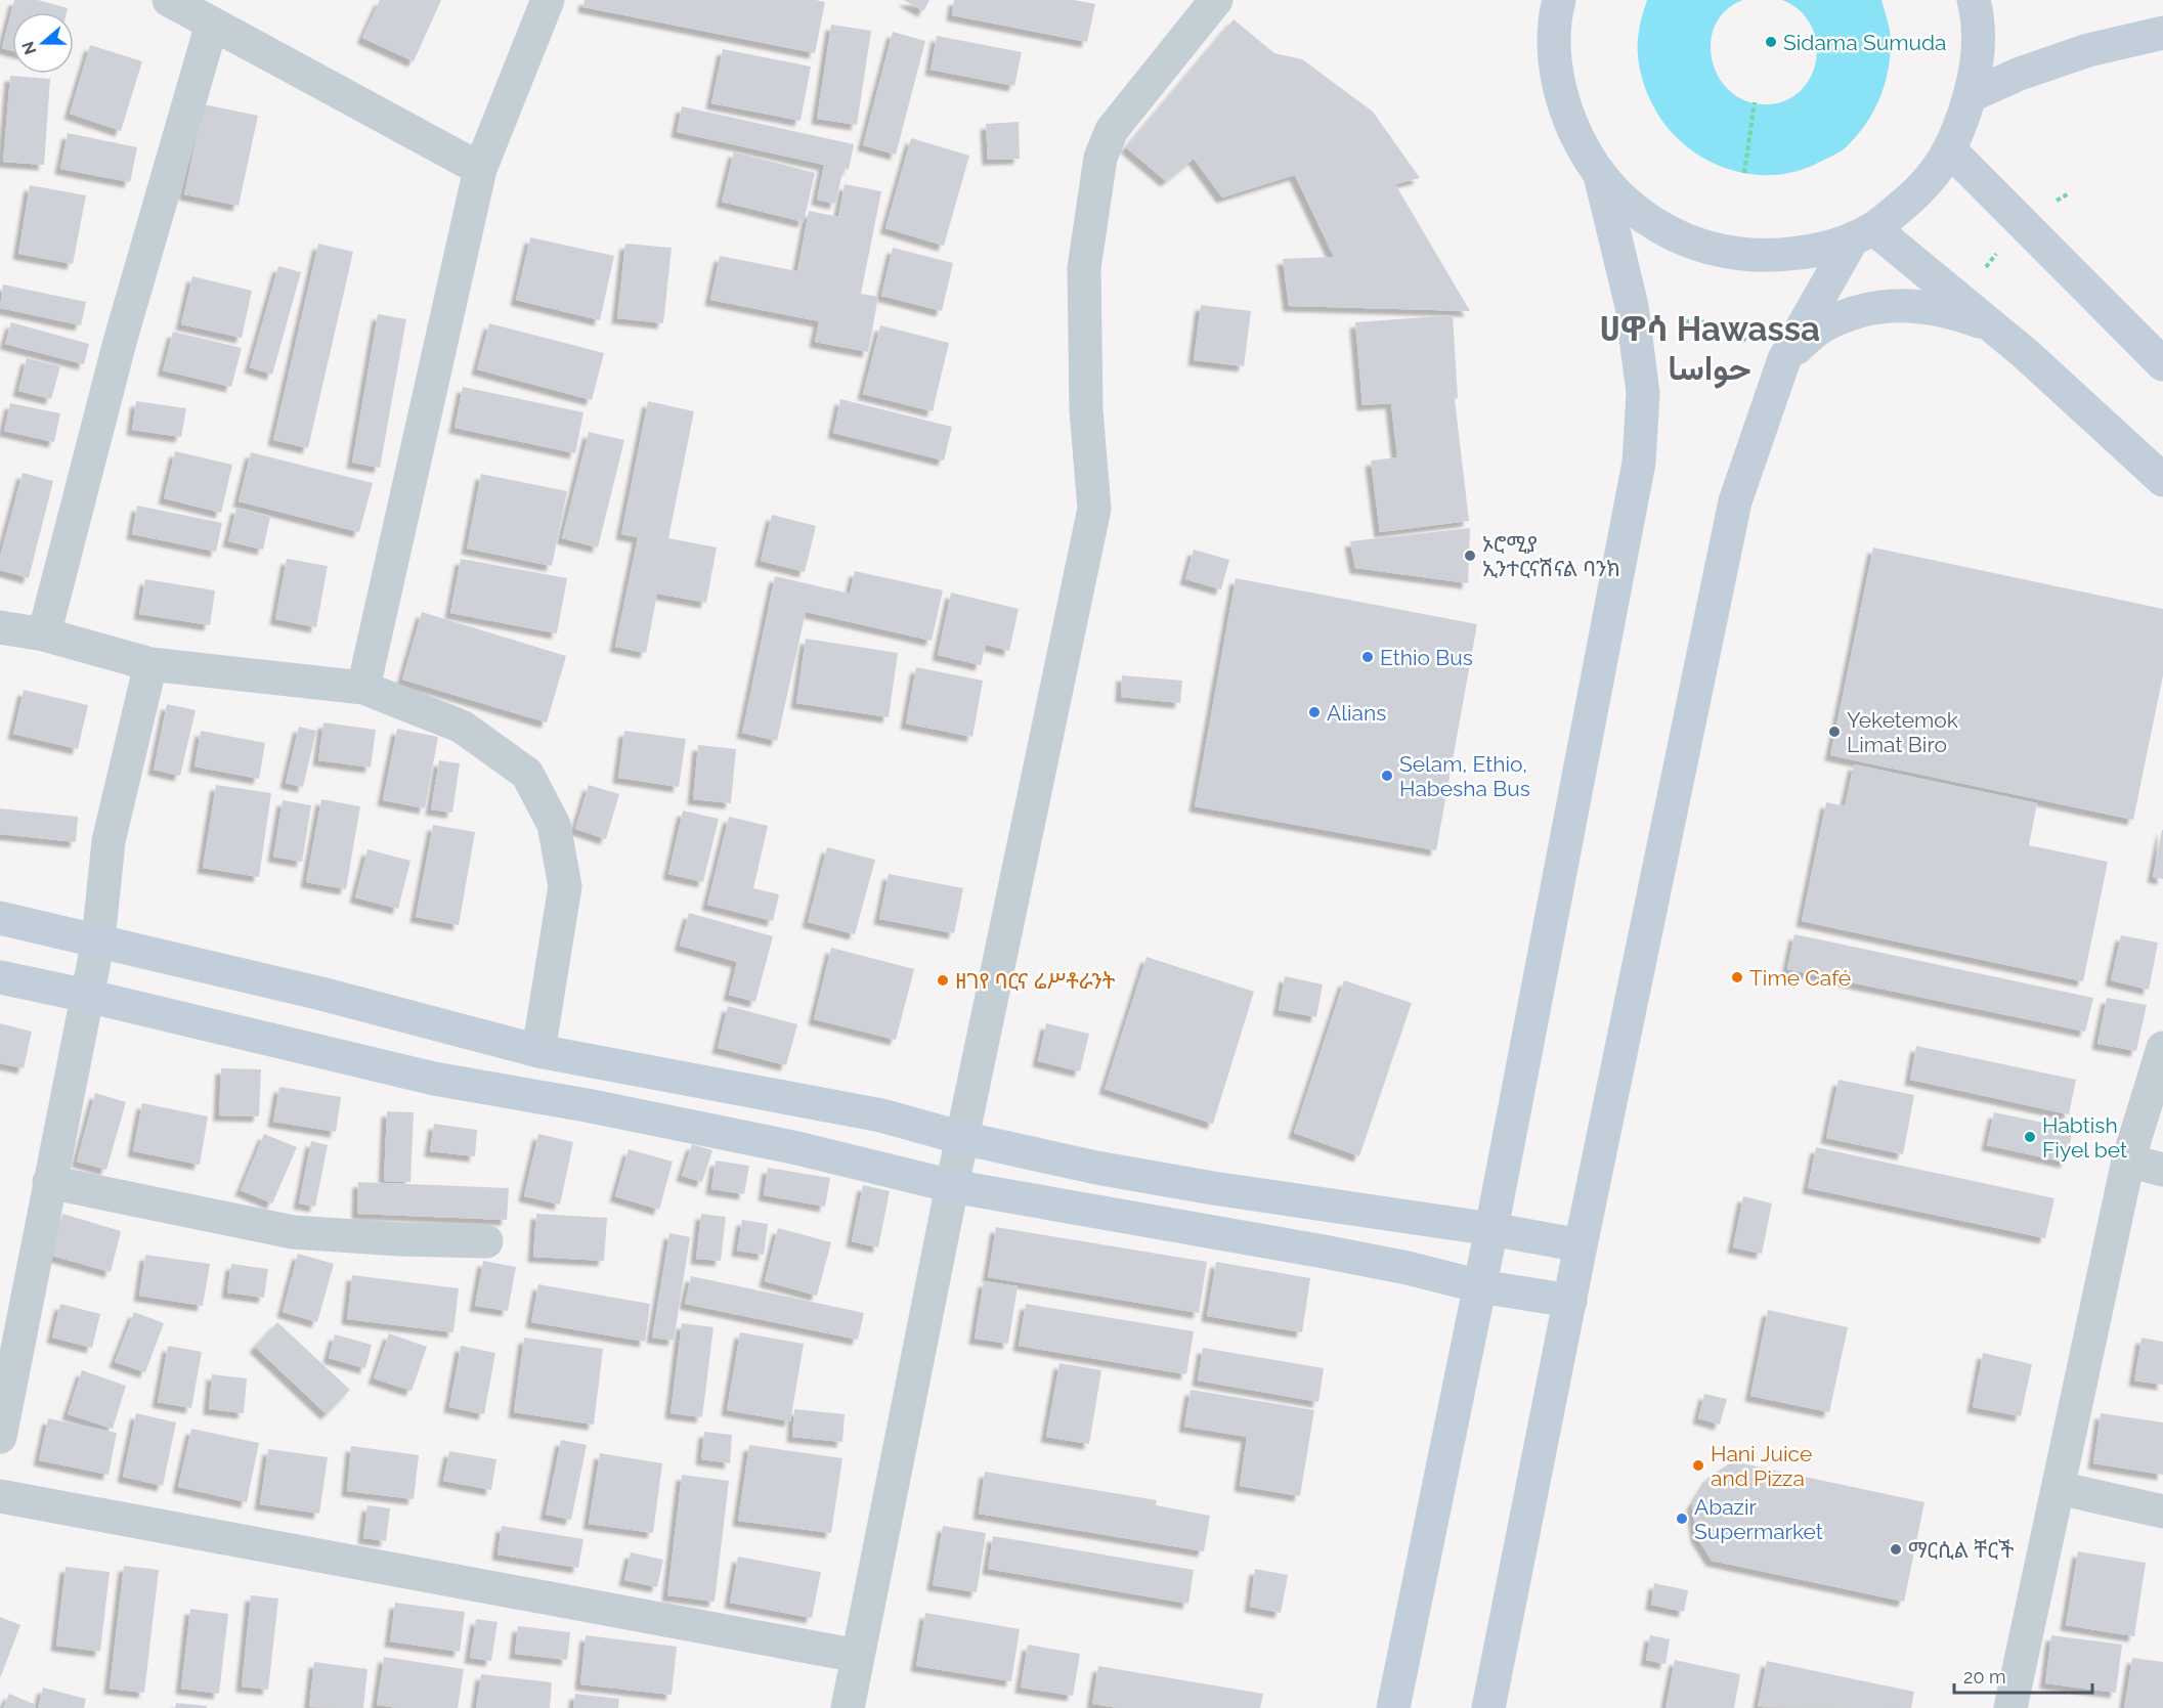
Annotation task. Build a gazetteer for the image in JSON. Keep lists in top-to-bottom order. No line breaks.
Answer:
{"districts":["ሀዋሳ Hawassa حواسا"],"places":["Sidama Sumuda","ኦሮሚያ ኢንተርናሽናል ባንክ","Ethio Bus","Alians","Yeketemok Limat Biro","Selam, Ethio, Habesha Bus","Time Café","ዘገየ ባርና ሬሥቶራንት","Habtish Fiyel bet","Hani Juice and Pizza","Abazir Supermarket","ማርሲል ቸርች"],"scale_bar":"20 m","north":"left"}
